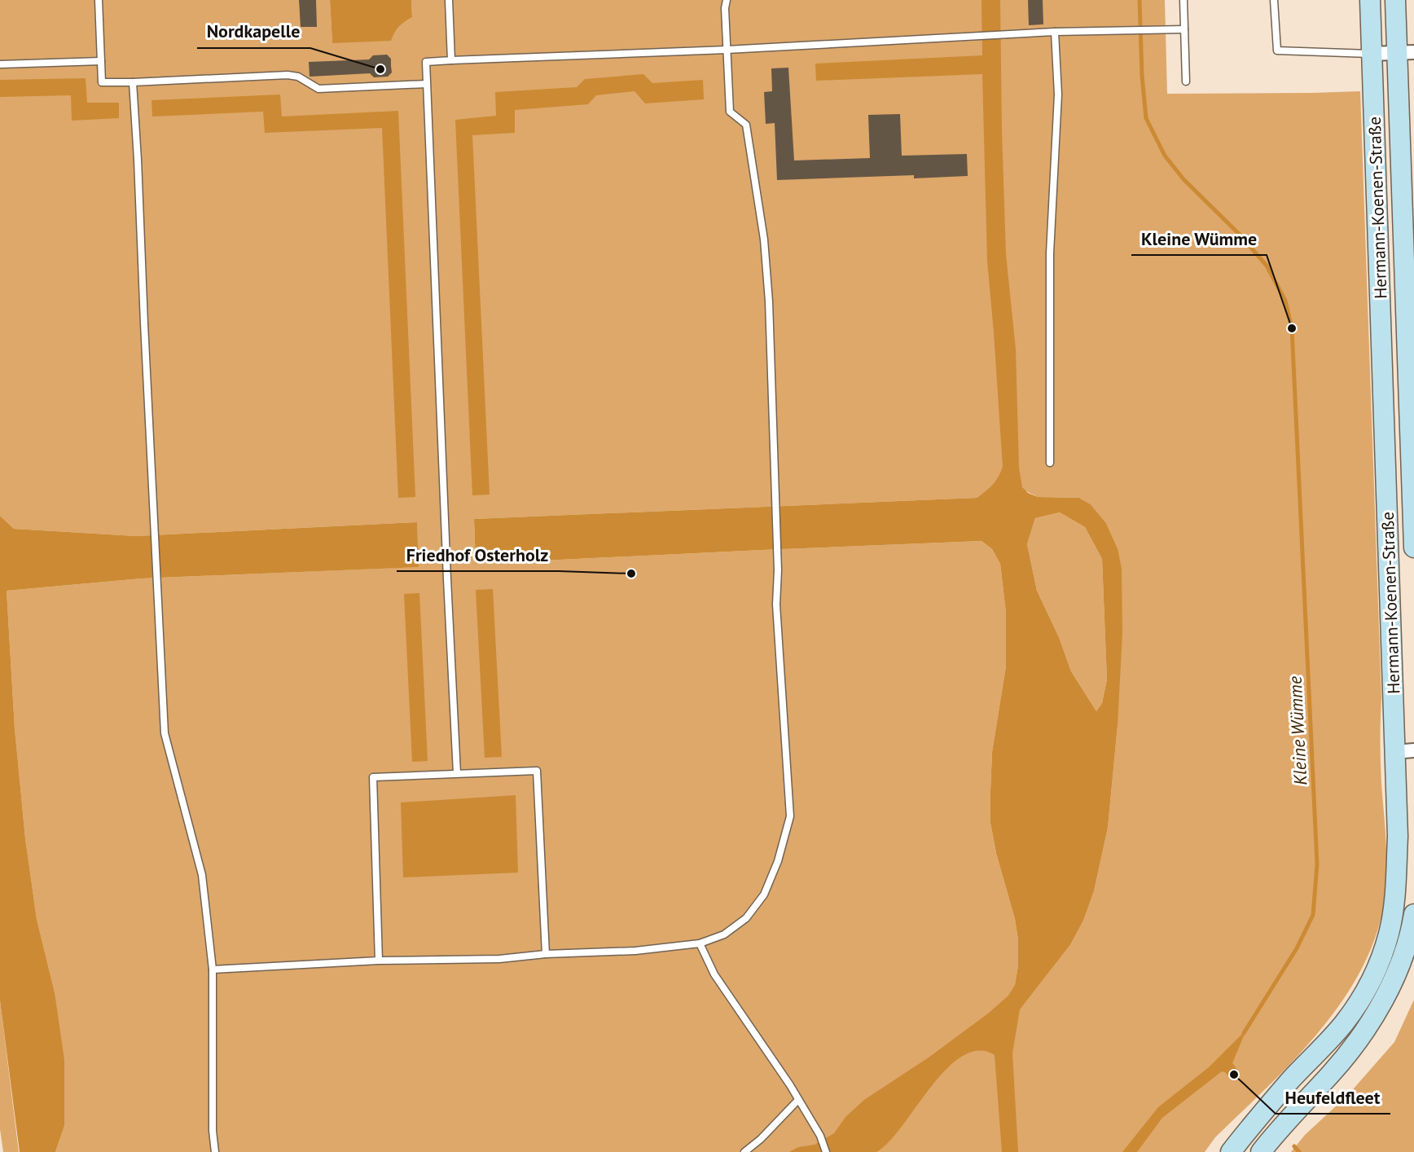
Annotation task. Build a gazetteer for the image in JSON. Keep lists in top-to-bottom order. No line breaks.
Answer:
{"streets":{"main road":["Hermann-Koenen-Straße"]},"water":["Kleine Wümme"],"places":["Nordkapelle","Kleine Wümme","Friedhof Osterholz","Heufeldfleet"]}
